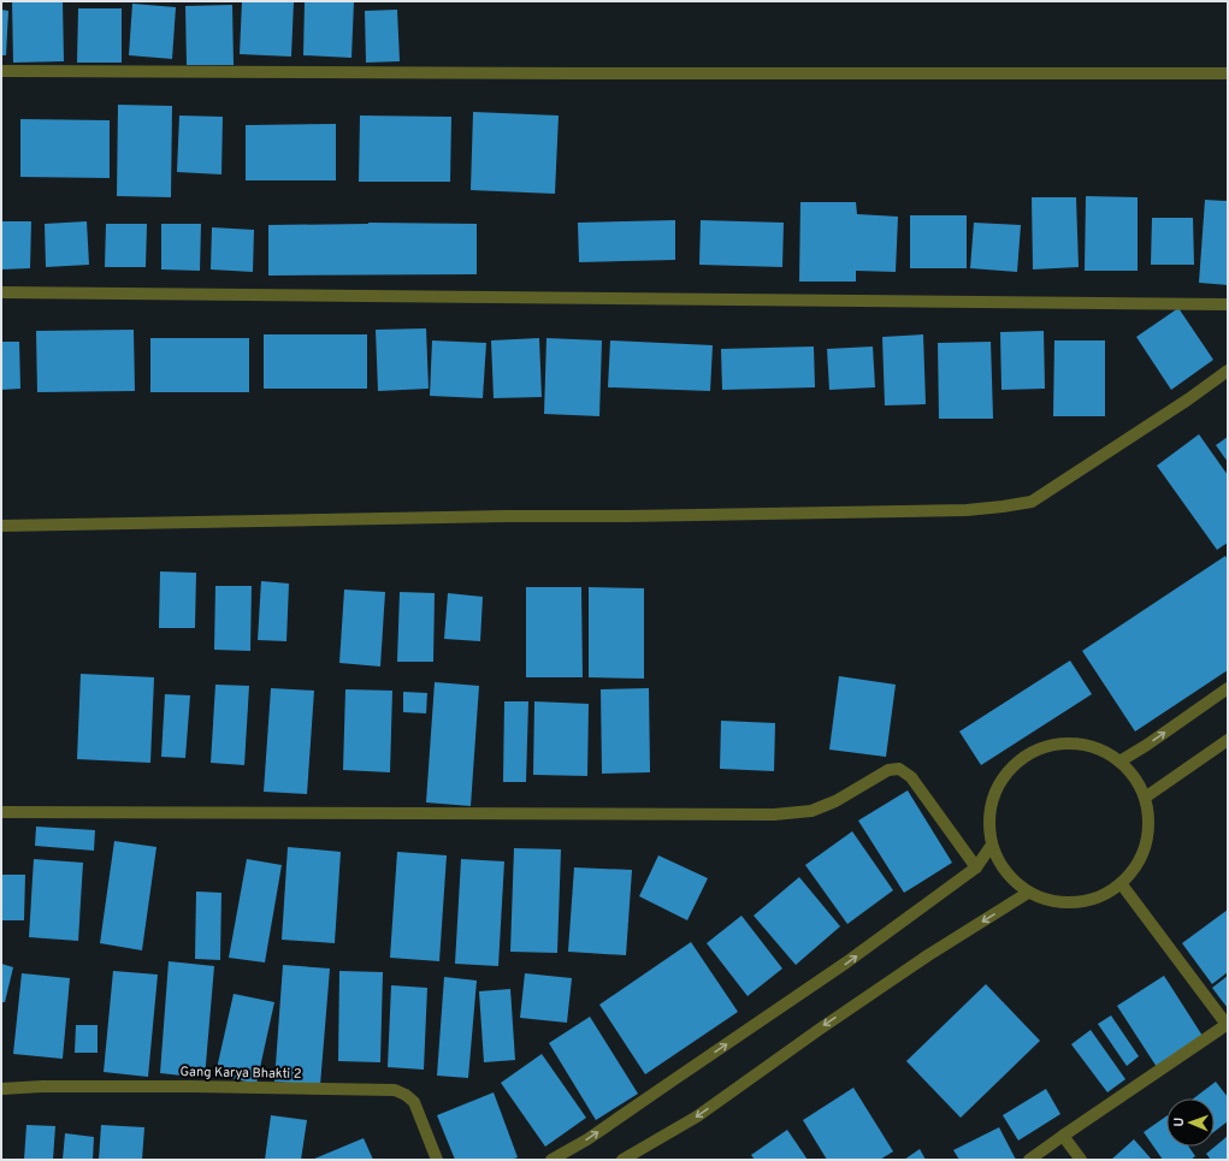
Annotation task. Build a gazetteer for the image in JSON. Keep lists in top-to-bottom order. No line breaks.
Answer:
{"streets":{"street":["Gang Karya Bhakti 2"]},"north":"left"}
